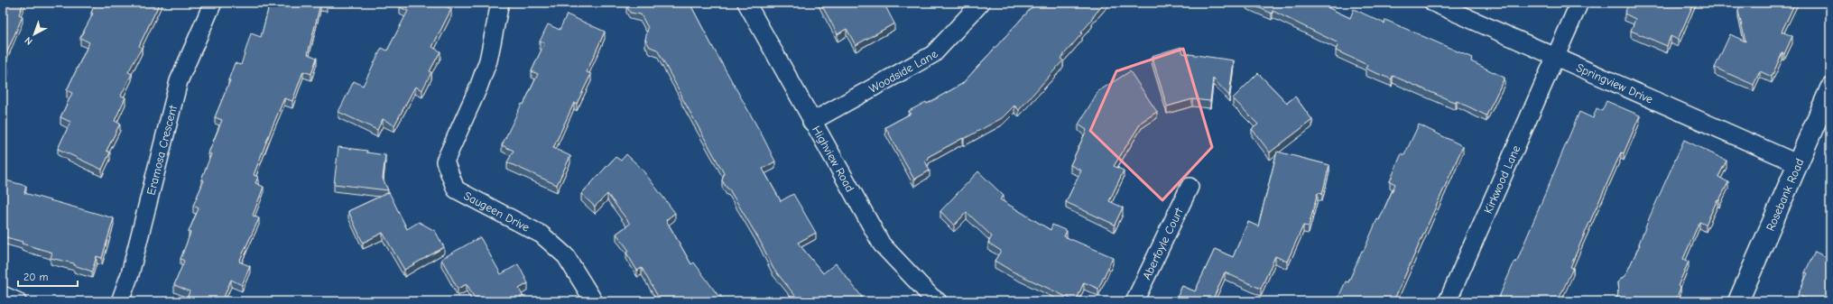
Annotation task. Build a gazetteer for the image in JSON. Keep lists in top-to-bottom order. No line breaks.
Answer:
{"streets":{"street":["Woodside Lane","Springview Drive","Eramosa Crescent","Highview Road","Kirkwood Lane","Rosebank Road","Saugeen Drive","Aberfoyle Court"]},"crossings":[["Woodside Lane","Highview Road"],["Springview Drive","Kirkwood Lane"],["Springview Drive","Rosebank Road"]],"scale_bar":"20 m","north":"bottom left"}
